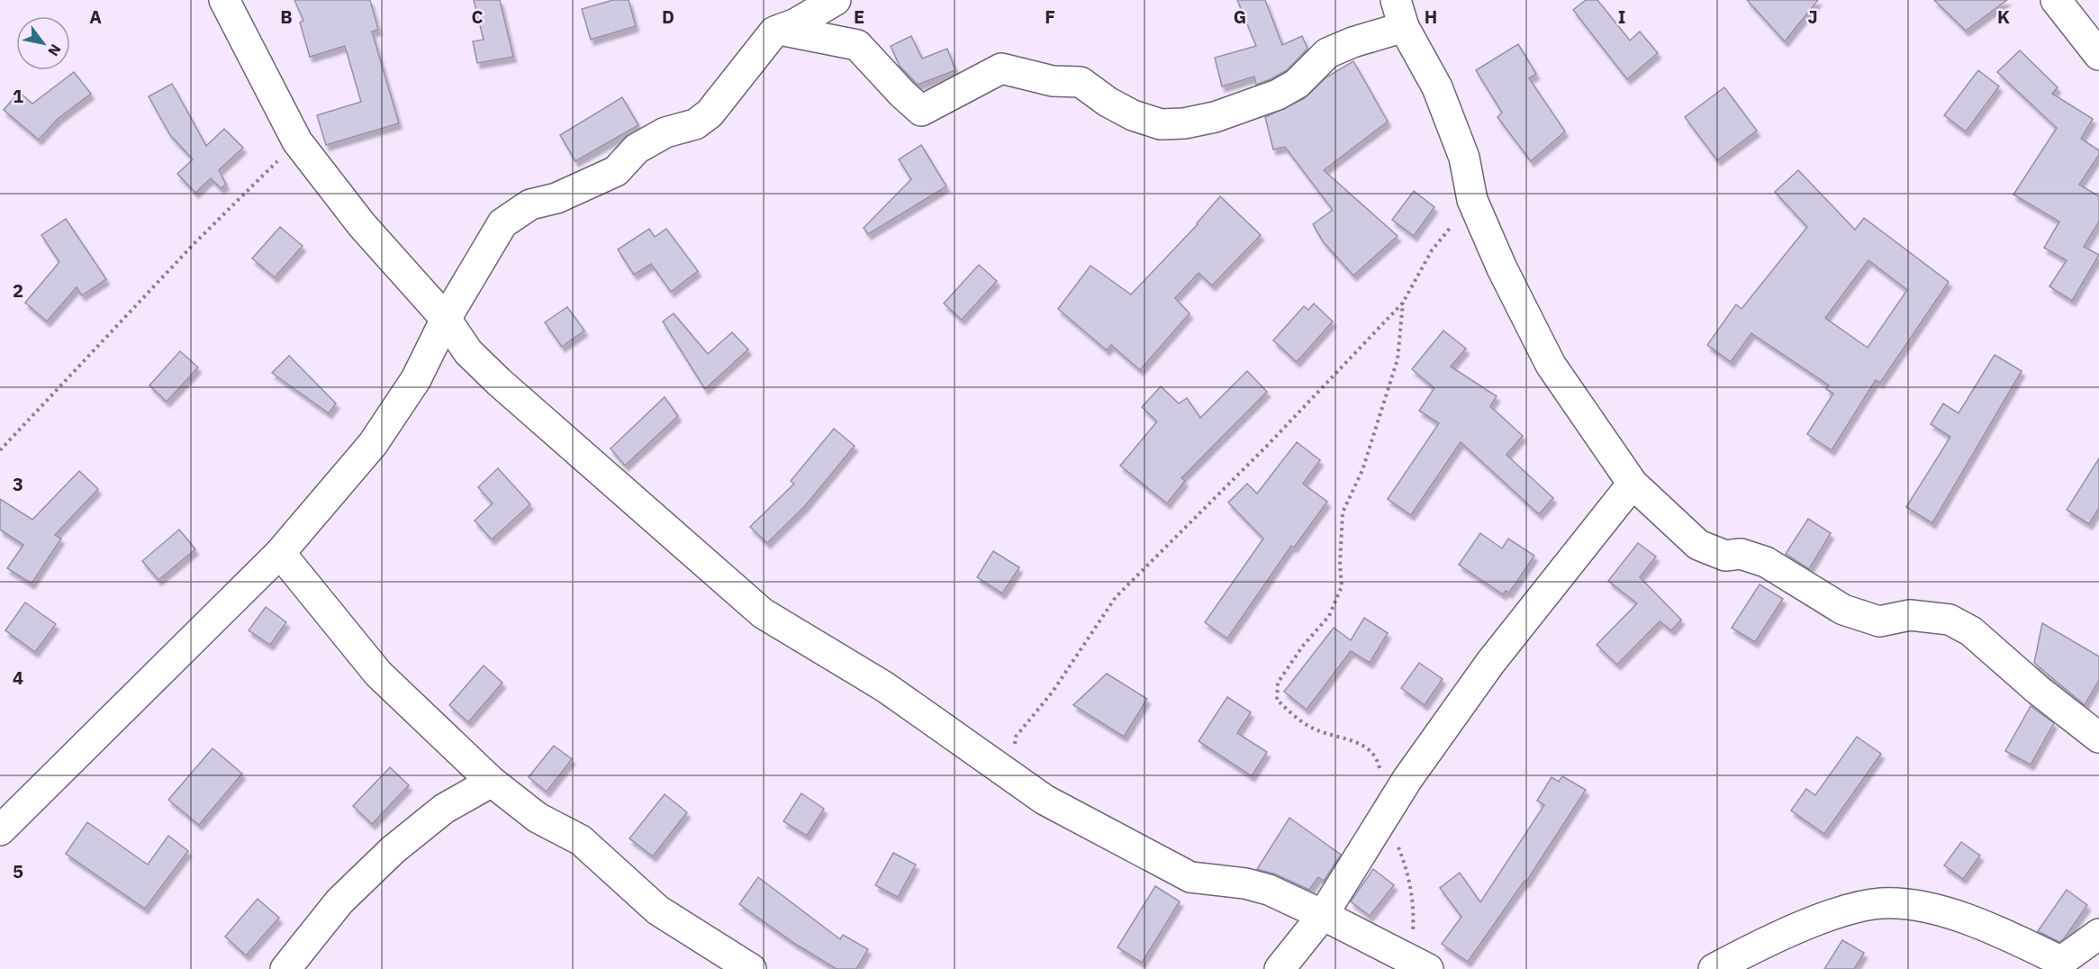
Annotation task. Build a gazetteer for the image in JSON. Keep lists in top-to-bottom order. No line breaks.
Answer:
{"north":"bottom right","grid":{"columns":["A","B","C","D","E","F","G","H","I","J","K"],"rows":["1","2","3","4","5"]}}
